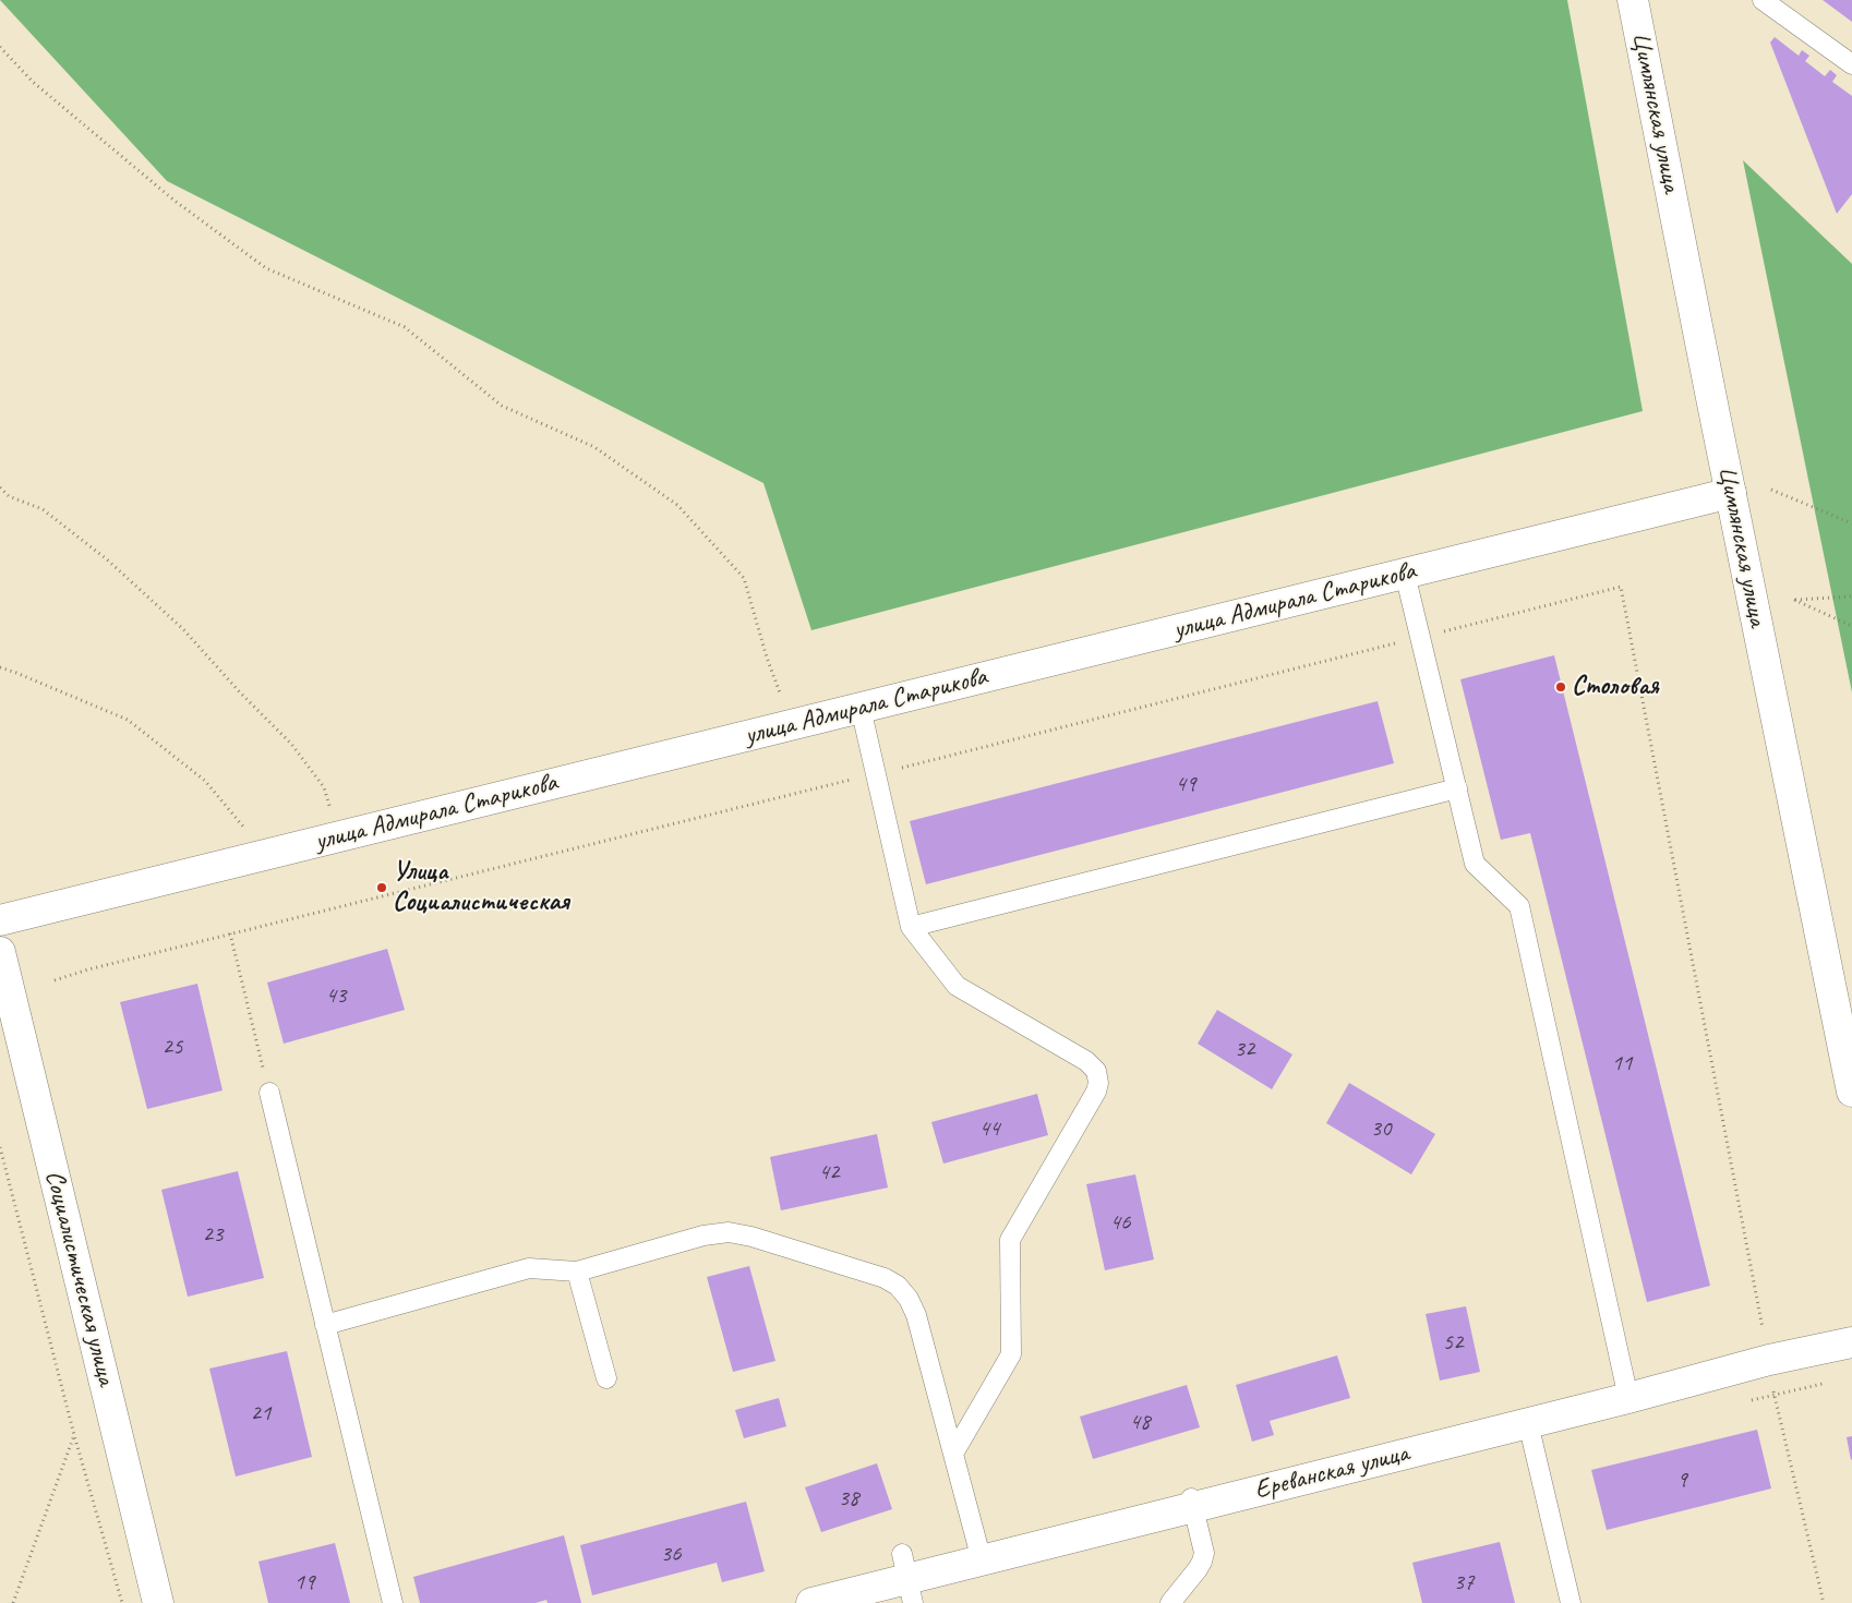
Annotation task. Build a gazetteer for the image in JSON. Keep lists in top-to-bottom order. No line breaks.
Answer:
{"streets":{"street":["Цимлянская улица","улица Адмирала Старикова","Социалистическая улица","Ереванская улица"]},"crossings":[["Цимлянская улица","улица Адмирала Старикова"]],"places":["Столовая","Улица Социалистическая"],"house_numbers":["49","43","25","32","11","44","30","42","46","23","52","21","48","9","38","36","19","37"]}
